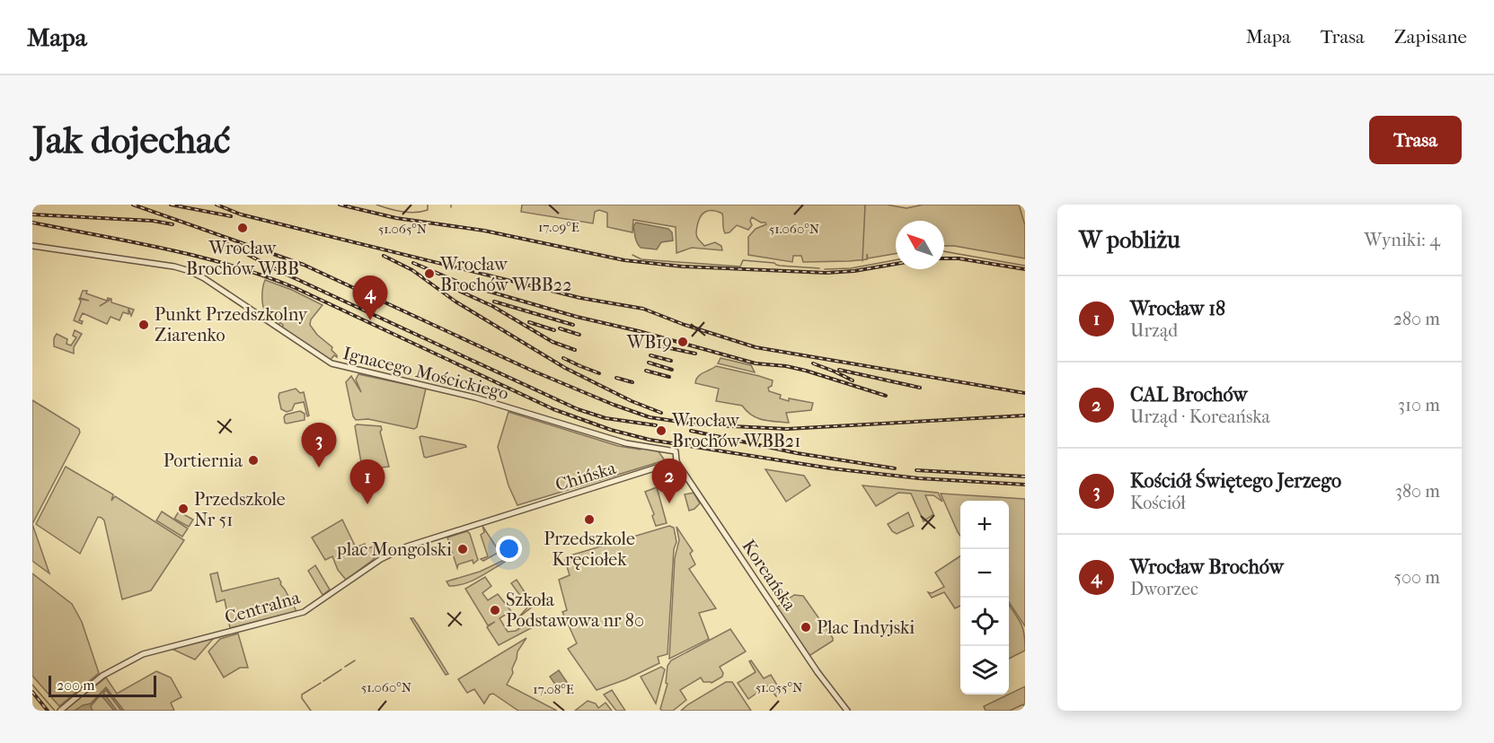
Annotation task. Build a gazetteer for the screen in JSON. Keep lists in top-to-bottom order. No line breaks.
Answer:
{"streets":{"street":["Ignacego Mościckiego","Chińska","Koreańska","Centralna"]},"crossings":[["Ignacego Mościckiego","Chińska"],["Ignacego Mościckiego","Koreańska"],["Chińska","Koreańska"],["Chińska","Centralna"]],"places":["Wrocław Brochów WBB","Wrocław Brochów WBB22","Punkt Przedszkolny Ziarenko","WB19","Wrocław Brochów WBB21","Portiernia","Przedszkole Nr 51","Przedszkole Kręciołek","plac Mongolski","Szkoła Podstawowa nr 80","Plac Indyjski"],"scale_bar":"200 m","north":"top left","page":{"header":"Mapa","nav":["Mapa","Trasa","Zapisane"],"buttons":"Trasa","title":"Jak dojechać","heading":["W pobliżu","Wyniki: 4"],"list":[{"mark":"1","name":"Wrocław 18","note":"Urząd","value":"280 m"},{"mark":"2","name":"CAL Brochów","note":"Urząd · Koreańska","value":"310 m"},{"mark":"3","name":"Kościół Świętego Jerzego","note":"Kościół","value":"380 m"},{"mark":"4","name":"Wrocław Brochów","note":"Dworzec","value":"500 m"}],"pins":["4","3","2","1"],"map_buttons":["+","−"],"scale":"200 m"},"coordinates":["17.09°E","51.065°N","51.060°N","51.055°N","17.08°E"]}
